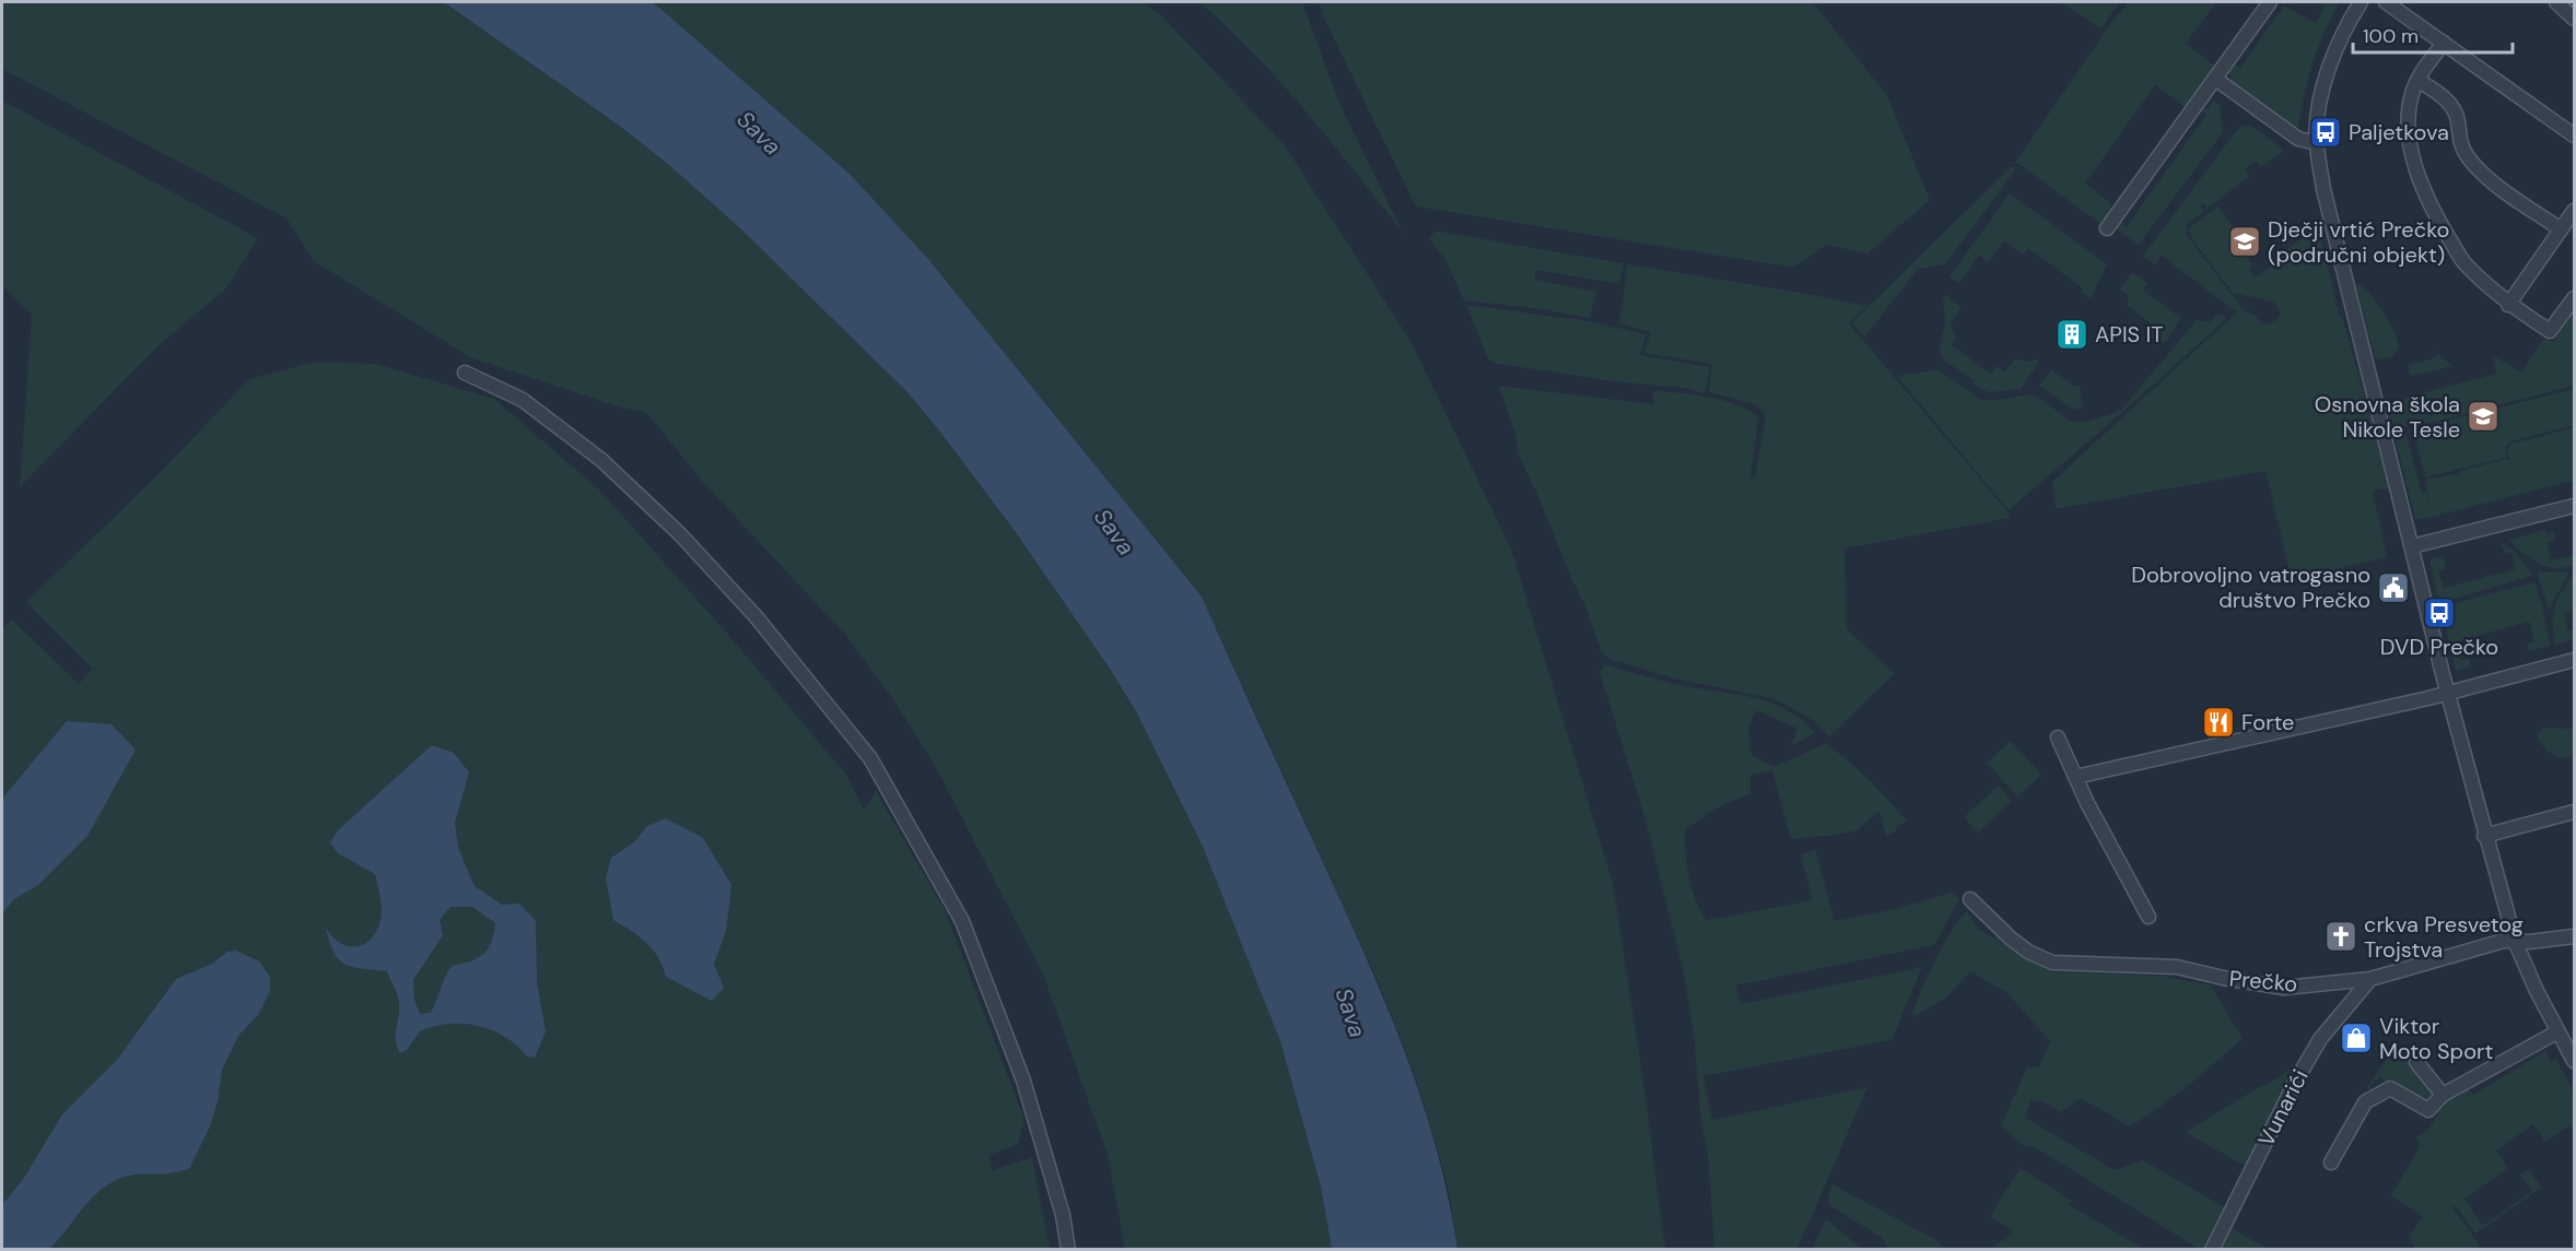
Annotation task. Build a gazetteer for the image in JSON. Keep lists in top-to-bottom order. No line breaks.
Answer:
{"streets":{"street":["Prečko","Vunarići"]},"crossings":[["Prečko","Vunarići"]],"water":["Sava"],"places":{"bus stop":["Paljetkova","DVD Prečko"],"school or university":["Dječji vrtić Prečko (područni objekt)","Osnovna škola Nikole Tesle"],"building":["APIS IT"],"public building":["Dobrovoljno vatrogasno društvo Prečko"],"restaurant":["Forte"],"church":["crkva Presvetog Trojstva"],"shop":["Viktor Moto Sport"]},"scale_bar":"100 m"}
